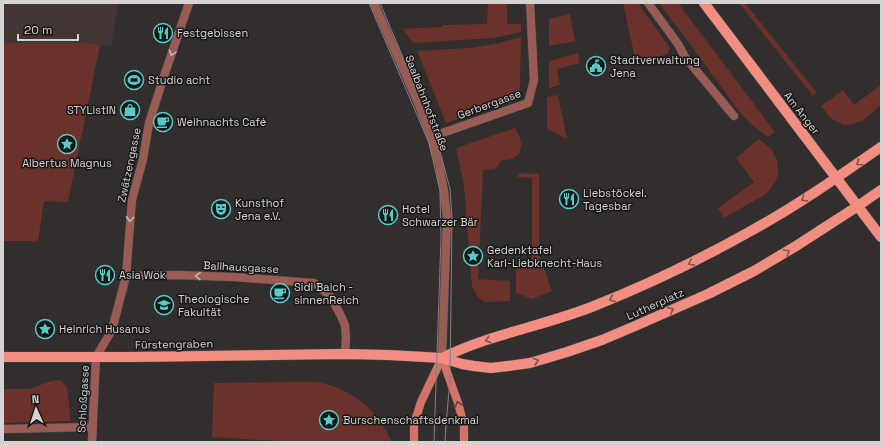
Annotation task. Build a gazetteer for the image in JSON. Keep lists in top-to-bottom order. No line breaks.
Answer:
{"streets":{"main road":["Am Anger","Lutherplatz","Fürstengraben"],"street":["Saalbahnhofstraße","Gerbergasse","Zwätzengasse","Ballhausgasse","Schloßgasse"]},"crossings":[["Saalbahnhofstraße","Gerbergasse"],["Saalbahnhofstraße","Lutherplatz"],["Am Anger","Lutherplatz"],["Zwätzengasse","Ballhausgasse"],["Zwätzengasse","Fürstengraben"],["Zwätzengasse","Schloßgasse"],["Ballhausgasse","Lutherplatz"],["Ballhausgasse","Fürstengraben"],["Lutherplatz","Fürstengraben"],["Fürstengraben","Schloßgasse"]],"one_way":["Zwätzengasse","Ballhausgasse"],"places":{"restaurant":["Festgebissen","Liebstöckel. Tagesbar","Hotel Schwarzer Bär","Asia Wok"],"public building":["Stadtverwaltung Jena"],"sports":["Studio acht"],"shop":["STYListIN"],"cafe":["Weihnachts Café","Sidi Baich - sinnenReich"],"place":["Albertus Magnus","Gedenktafel Karl-Liebknecht-Haus","Heinrich Husanus","Burschenschaftsdenkmal"],"theatre":["Kunsthof Jena e.V."],"school or university":["Theologische Fakultät"]},"scale_bar":"20 m","north":"top"}
